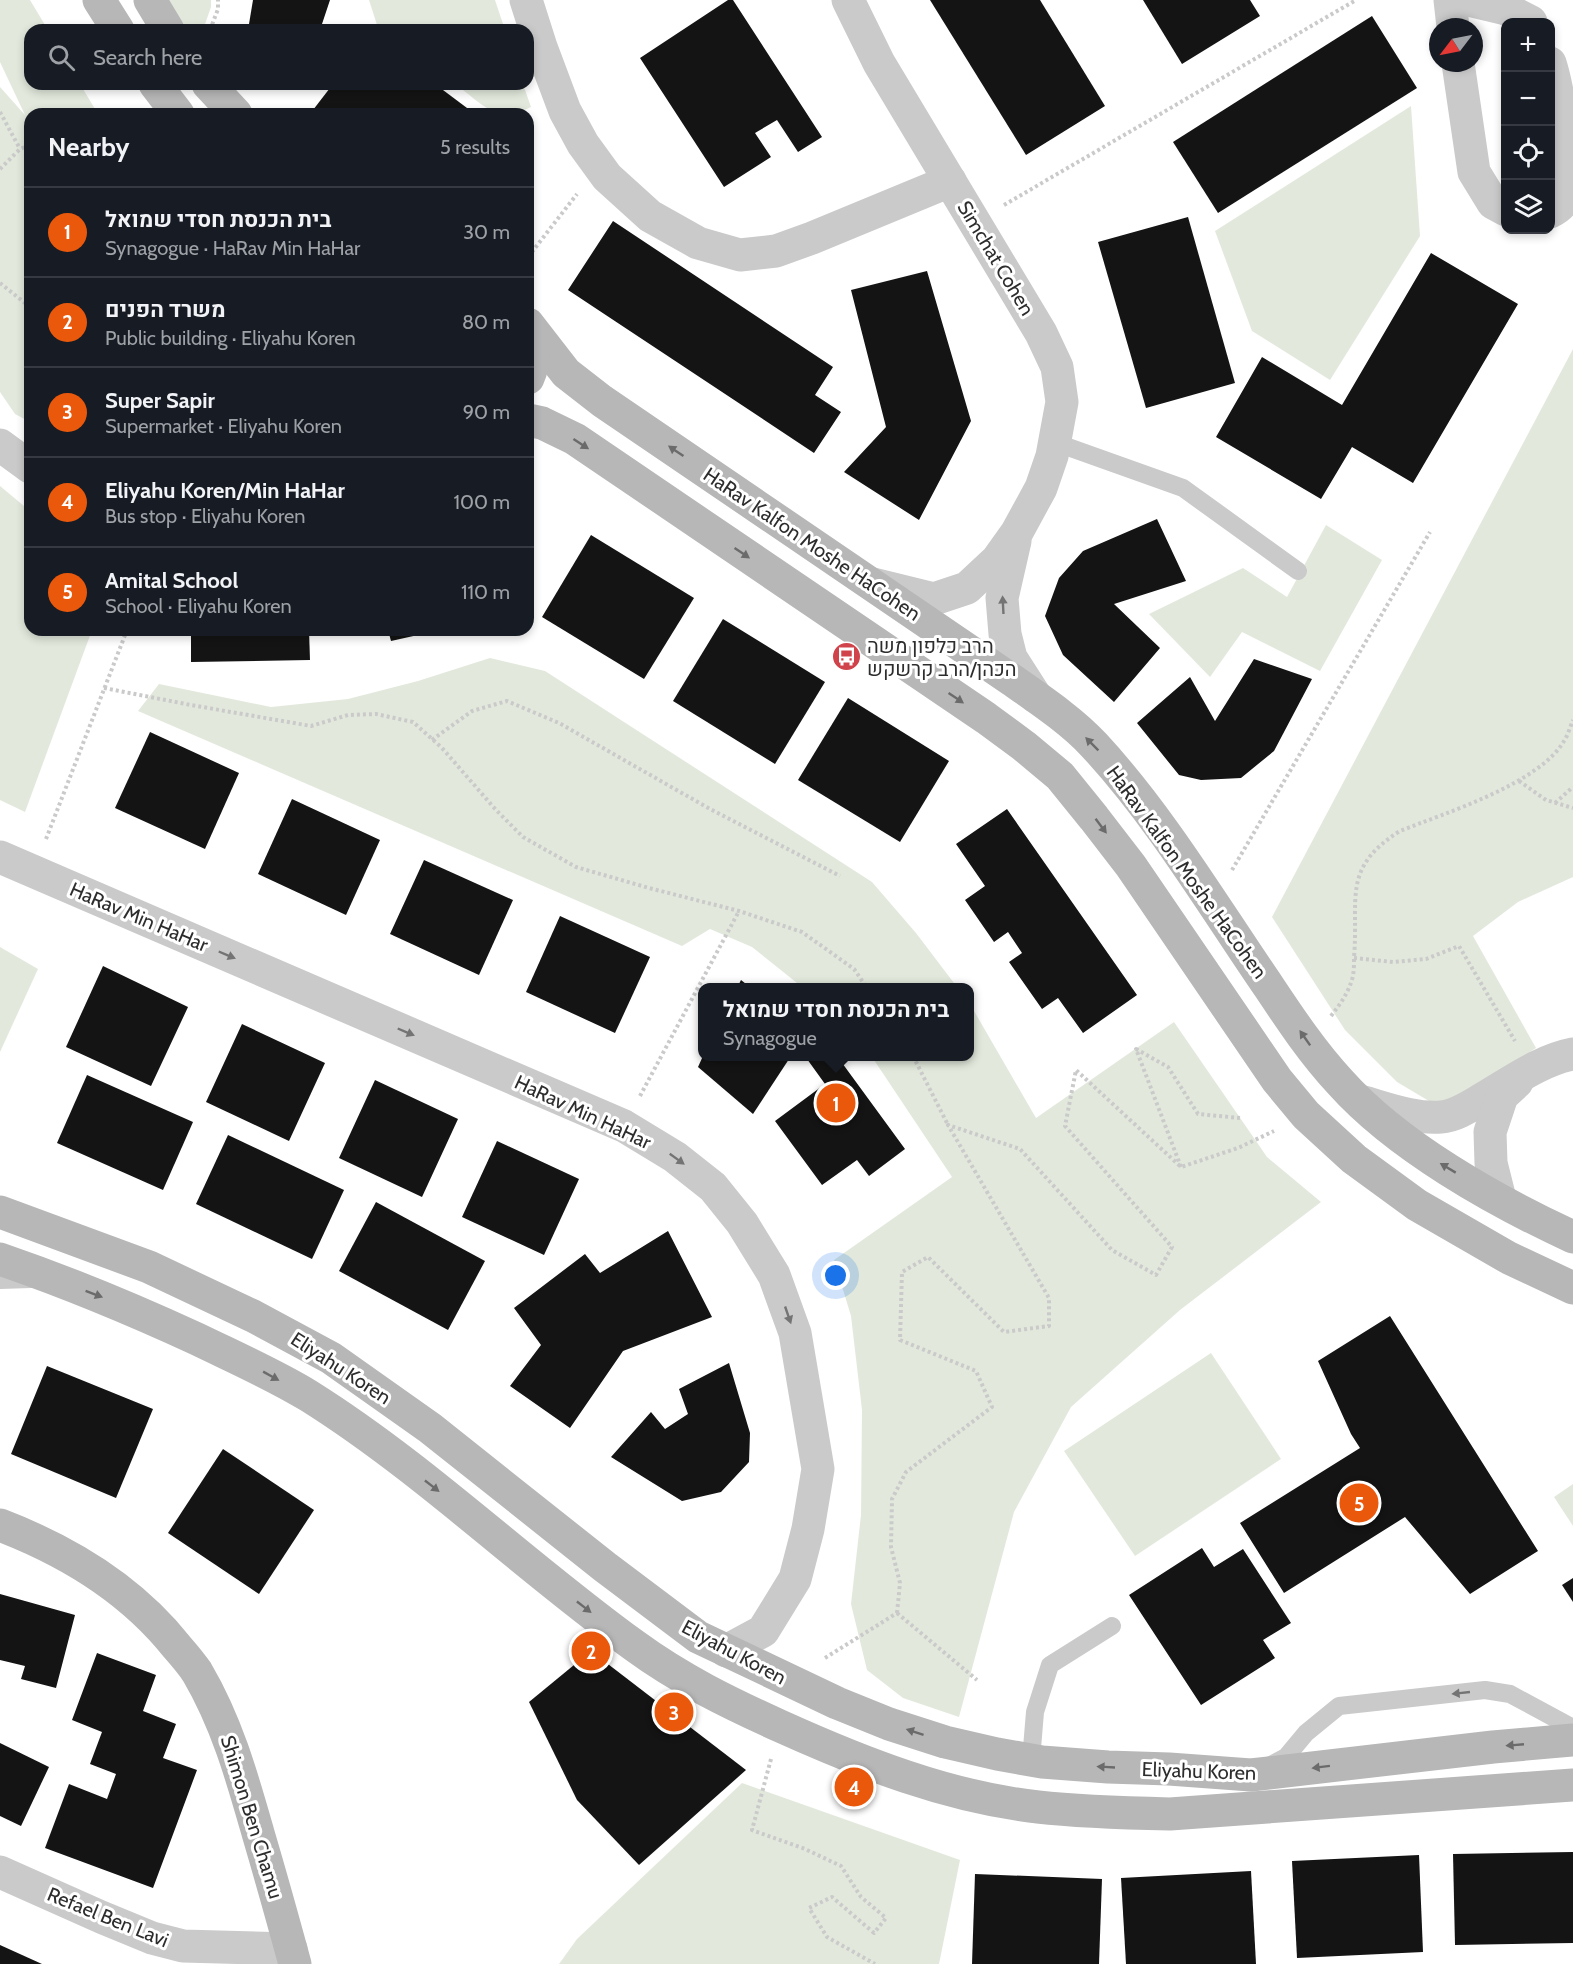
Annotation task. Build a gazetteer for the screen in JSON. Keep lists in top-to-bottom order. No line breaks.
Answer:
{"streets":{"street":["Simchat Cohen","HaRav Kalfon Moshe HaCohen","HaRav Min HaHar","Eliyahu Koren","Shimon Ben Chamu","Refael Ben Lavi"]},"crossings":[["HaRav Min HaHar","Eliyahu Koren"],["Shimon Ben Chamu","Refael Ben Lavi"]],"one_way":["HaRav Min HaHar"],"places":{"bus stop":["הרב כלפון משה הכהן/הרב קרשקש"]},"north":"bottom left","page":{"map_buttons":["+","−"],"search":"Search here","heading":["Nearby","5 results"],"list":[{"mark":"1","name":"בית הכנסת חסדי שמואל","note":"Synagogue · HaRav Min HaHar","value":"30 m"},{"mark":"2","name":"משרד הפנים","note":"Public building · Eliyahu Koren","value":"80 m"},{"mark":"3","name":"Super Sapir","note":"Supermarket · Eliyahu Koren","value":"90 m"},{"mark":"4","name":"Eliyahu Koren/Min HaHar","note":"Bus stop · Eliyahu Koren","value":"100 m"},{"mark":"5","name":"Amital School","note":"School · Eliyahu Koren","value":"110 m"}],"popup":["בית הכנסת חסדי שמואל","Synagogue"],"pins":["1","5","2","3","4"]}}
